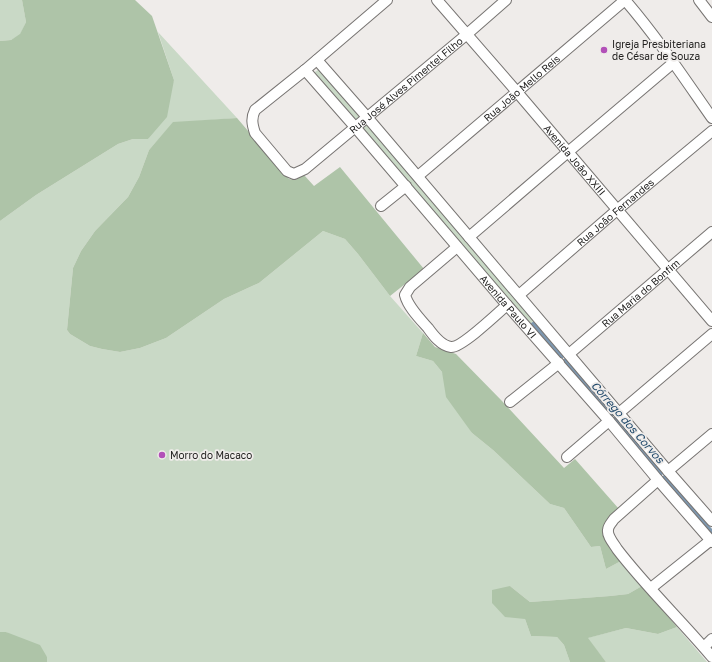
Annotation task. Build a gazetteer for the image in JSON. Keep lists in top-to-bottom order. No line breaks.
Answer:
{"streets":{"street":["Rua José Alves Pimentel Filho","Rua João Mello Reis","Avenida João XXIII","Rua João Fernandes","Rua Maria do Bonfim","Avenida Paulo VI"]},"crossings":[["Rua José Alves Pimentel Filho","Avenida João XXIII"],["Rua José Alves Pimentel Filho","Avenida Paulo VI"],["Rua João Mello Reis","Avenida João XXIII"],["Rua João Mello Reis","Avenida Paulo VI"],["Avenida João XXIII","Rua João Fernandes"],["Avenida João XXIII","Rua Maria do Bonfim"],["Rua João Fernandes","Avenida Paulo VI"],["Rua Maria do Bonfim","Avenida Paulo VI"]],"water":["Córrego dos Corvos"],"places":["Igreja Presbiteriana de César de Souza","Morro do Macaco"]}
